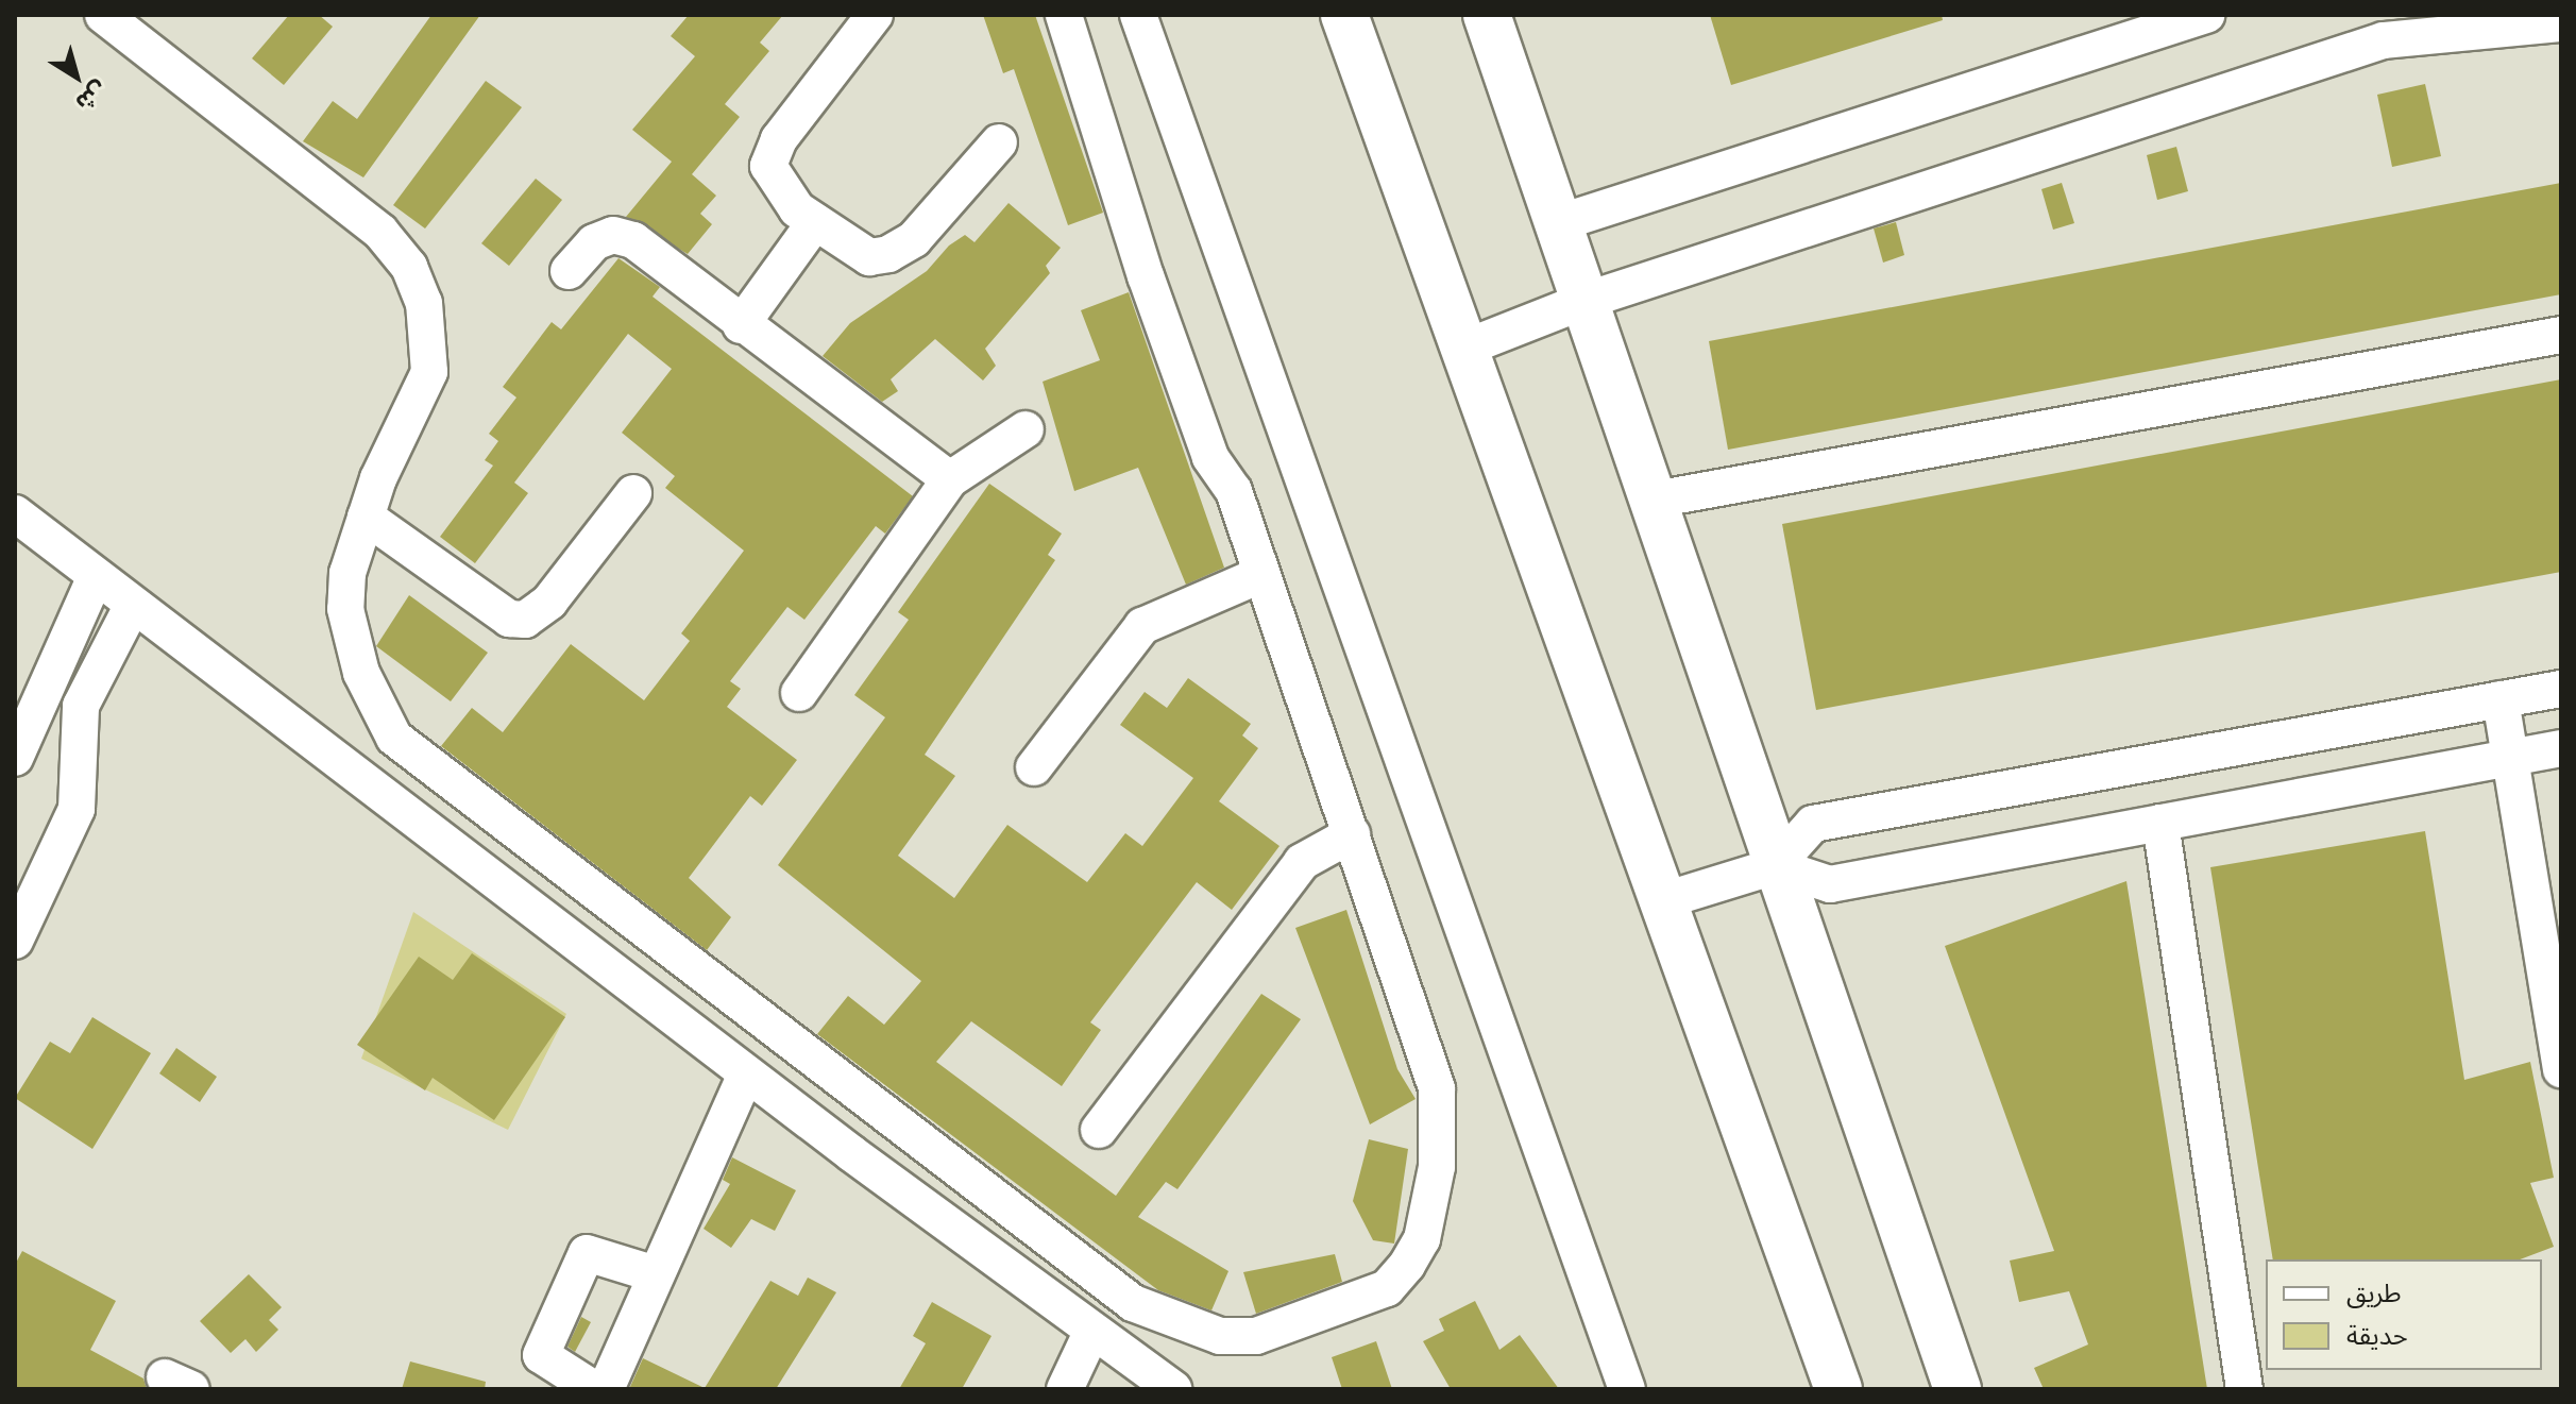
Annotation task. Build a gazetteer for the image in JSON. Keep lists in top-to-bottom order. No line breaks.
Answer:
{"legend":["طريق","حديقة"],"north":"bottom right"}
